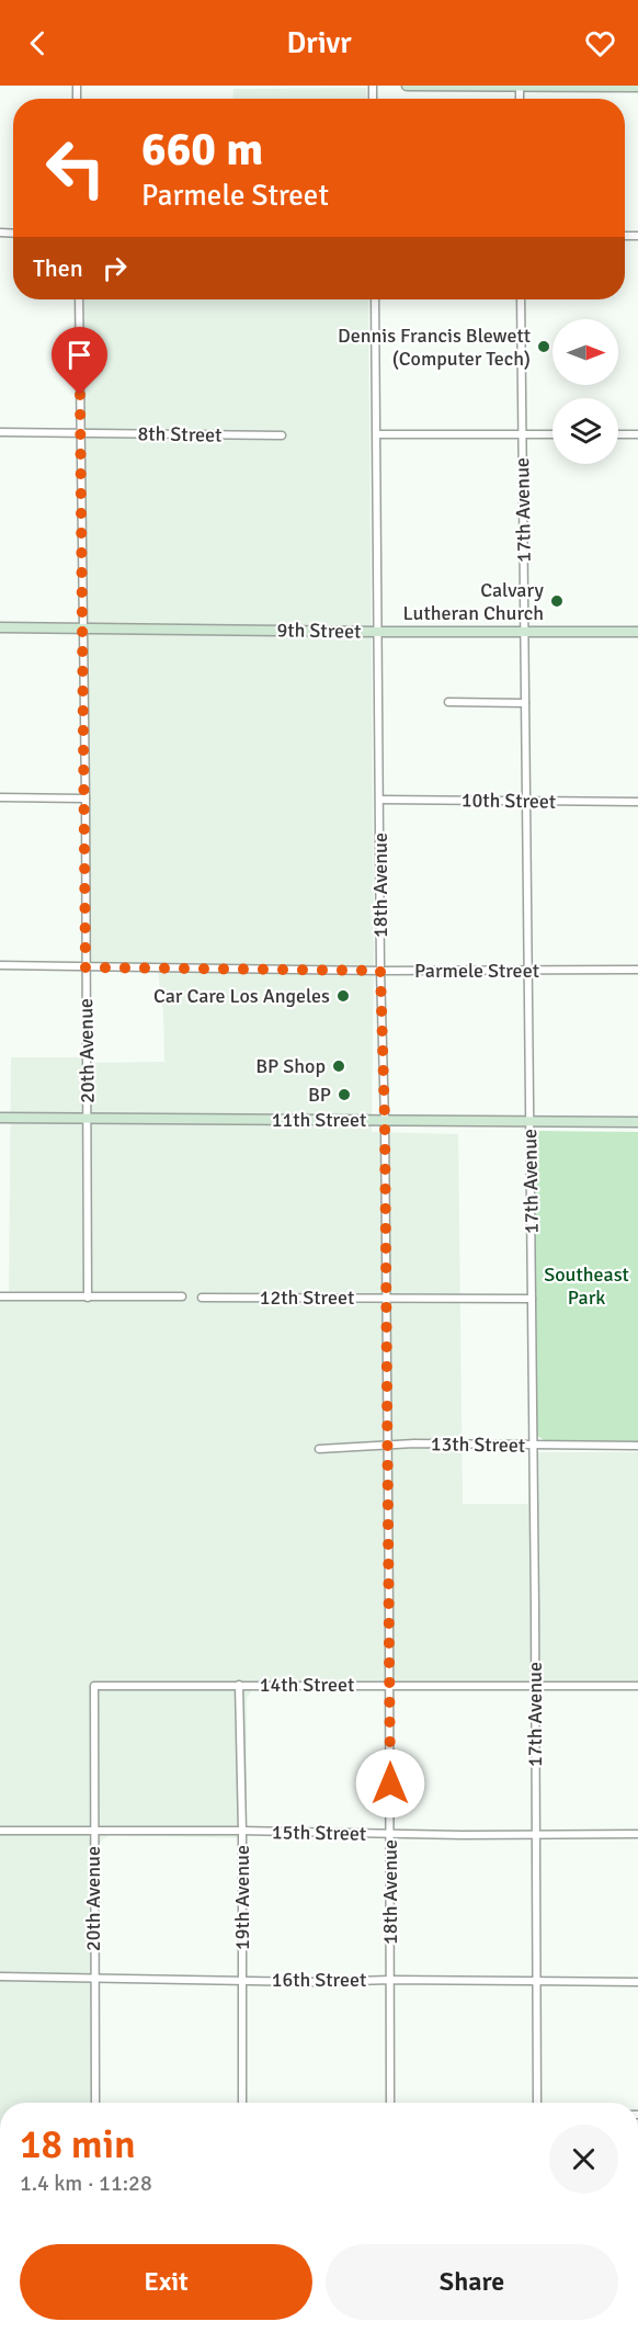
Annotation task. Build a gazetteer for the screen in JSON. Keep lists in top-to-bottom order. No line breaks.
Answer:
{"streets":{"street":["8th Street","17th Avenue","9th Street","10th Street","18th Avenue","Parmele Street","20th Avenue","11th Street","12th Street","13th Street","14th Street","15th Street","19th Avenue","16th Street"]},"crossings":[["8th Street","20th Avenue"],["17th Avenue","9th Street"],["17th Avenue","10th Street"],["17th Avenue","Parmele Street"],["17th Avenue","11th Street"],["17th Avenue","12th Street"],["17th Avenue","13th Street"],["17th Avenue","14th Street"],["17th Avenue","15th Street"],["17th Avenue","16th Street"],["9th Street","18th Avenue"],["9th Street","20th Avenue"],["10th Street","18th Avenue"],["18th Avenue","Parmele Street"],["18th Avenue","11th Street"],["18th Avenue","12th Street"],["18th Avenue","13th Street"],["18th Avenue","14th Street"],["18th Avenue","15th Street"],["18th Avenue","16th Street"],["Parmele Street","20th Avenue"],["20th Avenue","11th Street"],["20th Avenue","14th Street"],["20th Avenue","15th Street"],["20th Avenue","16th Street"],["14th Street","19th Avenue"],["15th Street","19th Avenue"],["19th Avenue","16th Street"]],"parks":["Southeast Park"],"places":["Dennis Francis Blewett (Computer Tech)","Calvary Lutheran Church","Car Care Los Angeles","BP Shop","BP"],"north":"right","page":{"header":"Drivr","turn":["660 m","Parmele Street"],"then":"Then","heading":["18 min","1.4 km · 11:28"],"buttons":["Exit","Share"]}}
